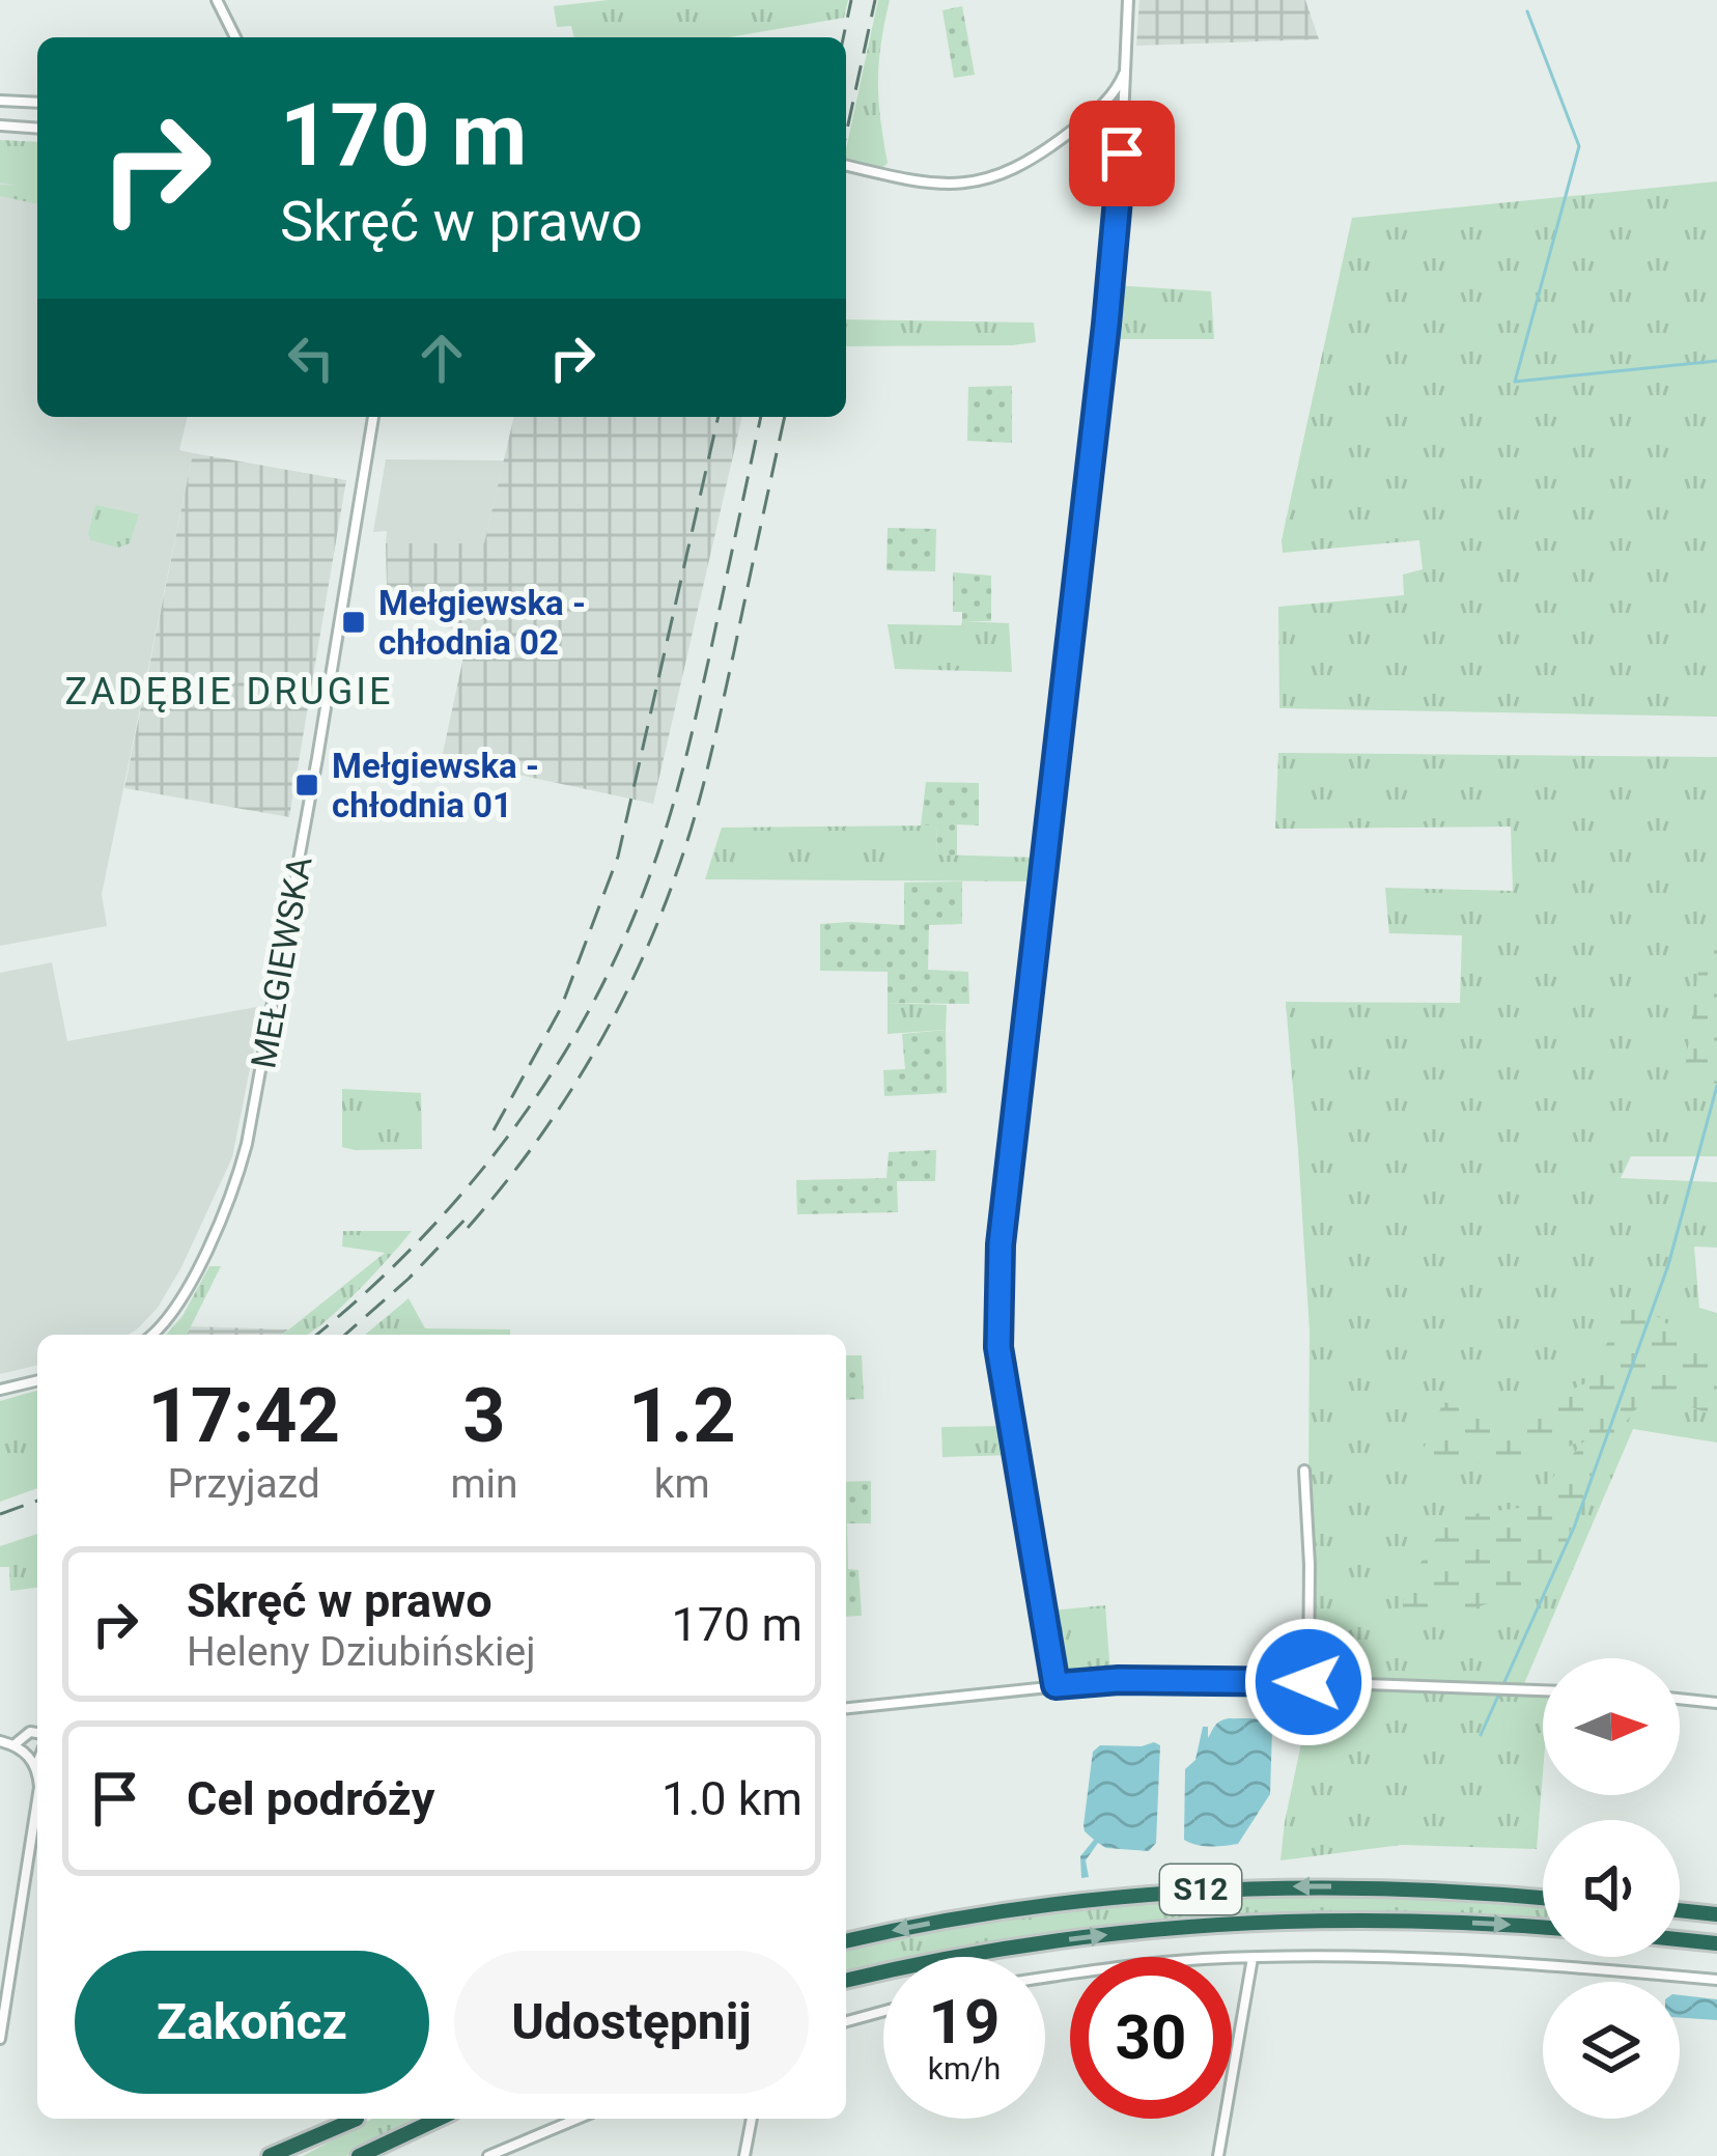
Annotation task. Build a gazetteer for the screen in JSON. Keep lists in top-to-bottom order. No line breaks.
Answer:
{"streets":{"highway":["S12"],"street":["MEŁGIEWSKA"]},"districts":["ZADĘBIE DRUGIE"],"places":{"transit":["Mełgiewska - chłodnia 02","Mełgiewska - chłodnia 01"]},"north":"right","page":{"turn":["170 m","Skręć w prawo"],"eta":["17:42","Przyjazd","3","min","1.2","km"],"list":[{"name":"Skręć w prawo","note":"Heleny Dziubińskiej","value":"170 m"},{"name":"Cel podróży","value":"1.0 km"}],"buttons":["Zakończ","Udostępnij"],"speed":"19 km/h","limit":"30"}}
